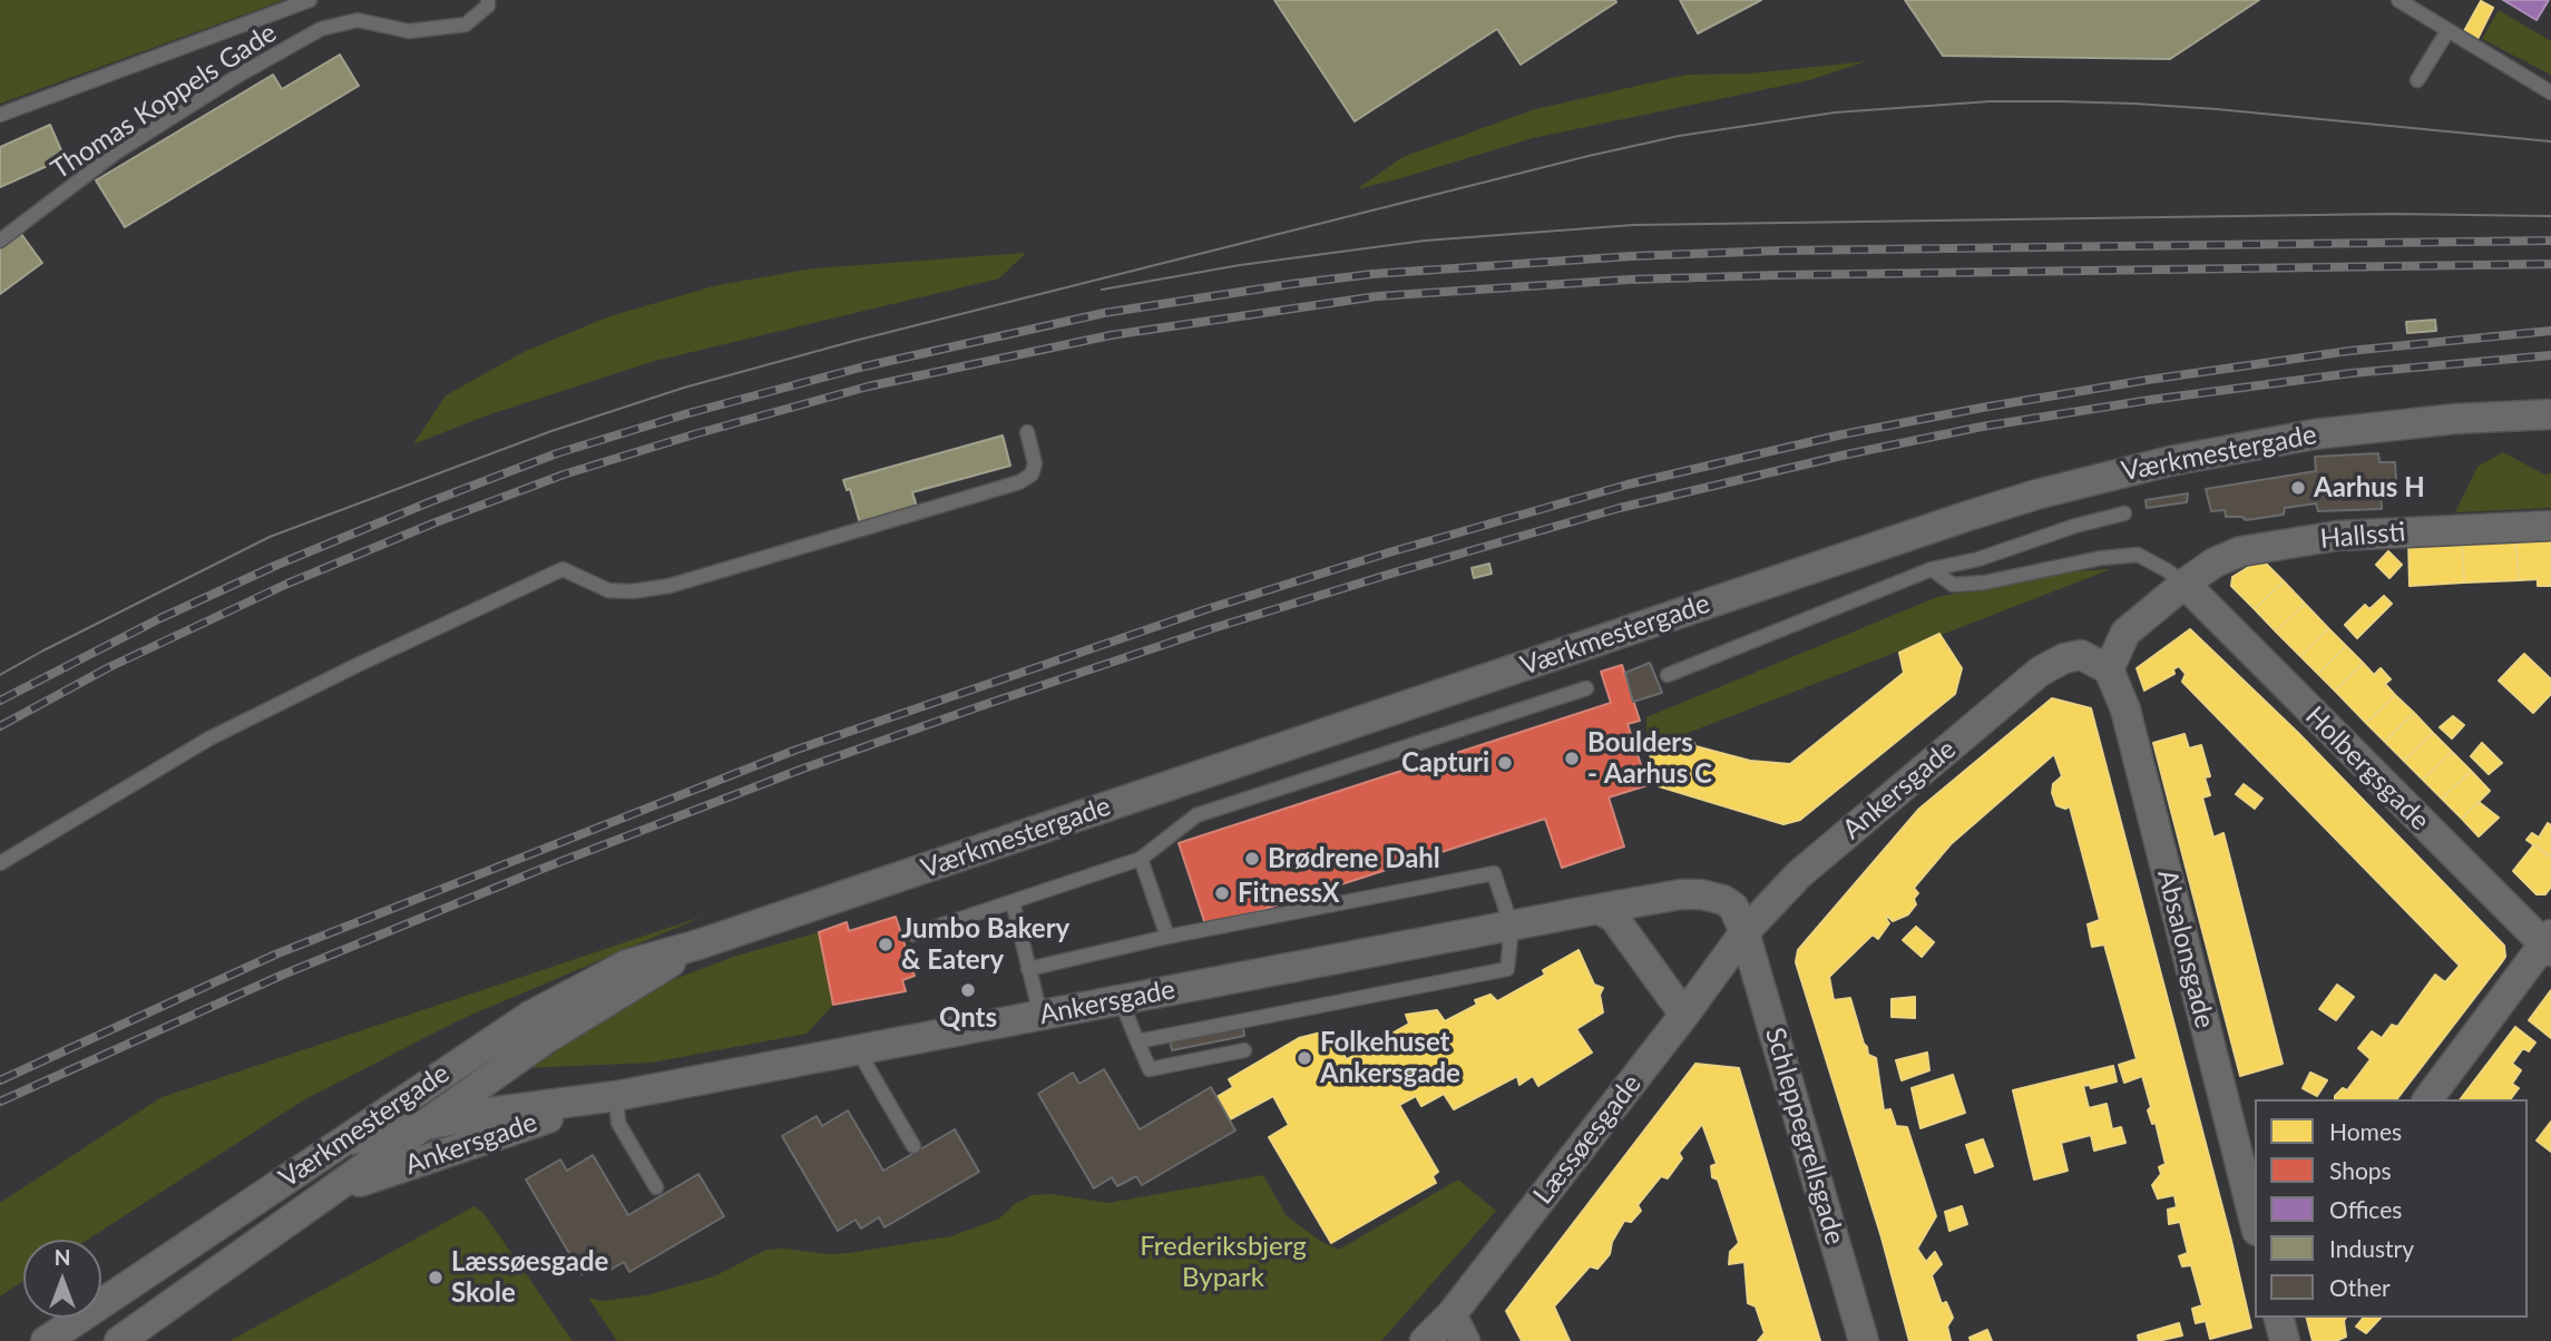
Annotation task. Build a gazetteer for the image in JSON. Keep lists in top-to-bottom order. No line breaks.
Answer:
{"streets":{"street":["Værkmestergade","Hallssti","Holbergsgade","Ankersgade","Absalonsgade","Schleppegrellsgade","Læssøesgade"],"lane":["Thomas Koppels Gade"]},"crossings":[["Værkmestergade","Ankersgade"],["Hallssti","Holbergsgade"],["Ankersgade","Absalonsgade"],["Ankersgade","Schleppegrellsgade"],["Ankersgade","Læssøesgade"],["Schleppegrellsgade","Læssøesgade"]],"parks":["Frederiksbjerg Bypark"],"places":["Aarhus H","Boulders - Aarhus C","Capturi","Brødrene Dahl","FitnessX","Jumbo Bakery & Eatery","Qnts","Folkehuset Ankersgade","Læssøesgade Skole"],"legend":["Homes","Shops","Offices","Industry","Other"],"north":"top"}
